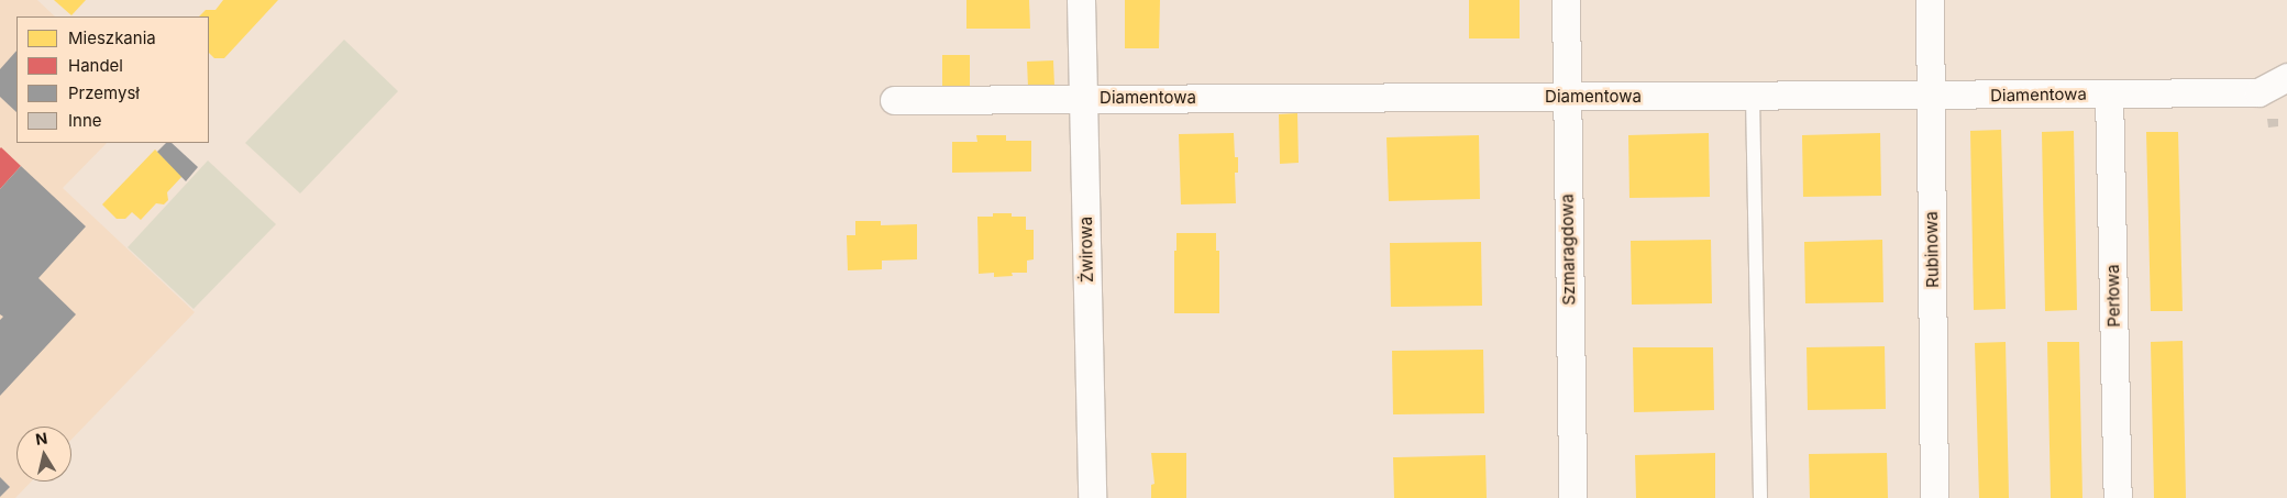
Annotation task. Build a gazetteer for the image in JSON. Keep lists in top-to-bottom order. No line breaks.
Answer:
{"streets":{"street":["Diamentowa","Żwirowa","Szmaragdowa","Rubinowa","Perłowa"]},"crossings":[["Diamentowa","Żwirowa"],["Diamentowa","Szmaragdowa"],["Diamentowa","Rubinowa"],["Diamentowa","Perłowa"]],"legend":["Mieszkania","Handel","Przemysł","Inne"],"north":"top"}
